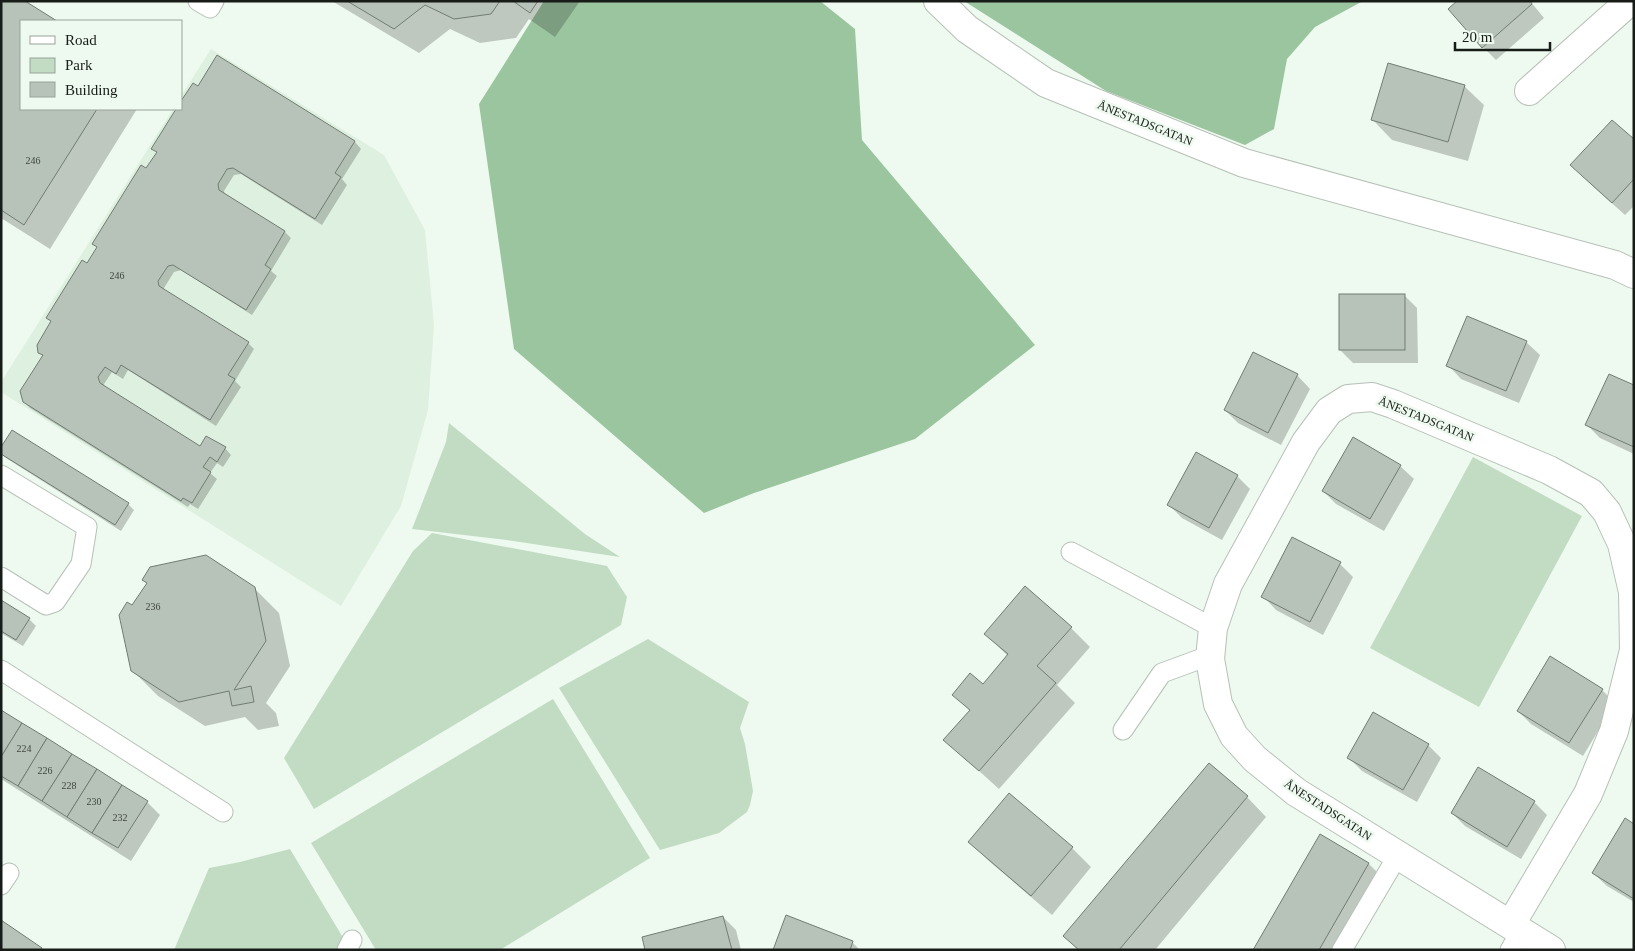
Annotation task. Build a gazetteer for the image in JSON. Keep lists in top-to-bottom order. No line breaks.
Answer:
{"streets":{"street":["ÅNESTADSGATAN"]},"house_numbers":["246","246","236","224","226","228","230","232"],"legend":["Road","Park","Building"],"scale_bar":"20 m"}
